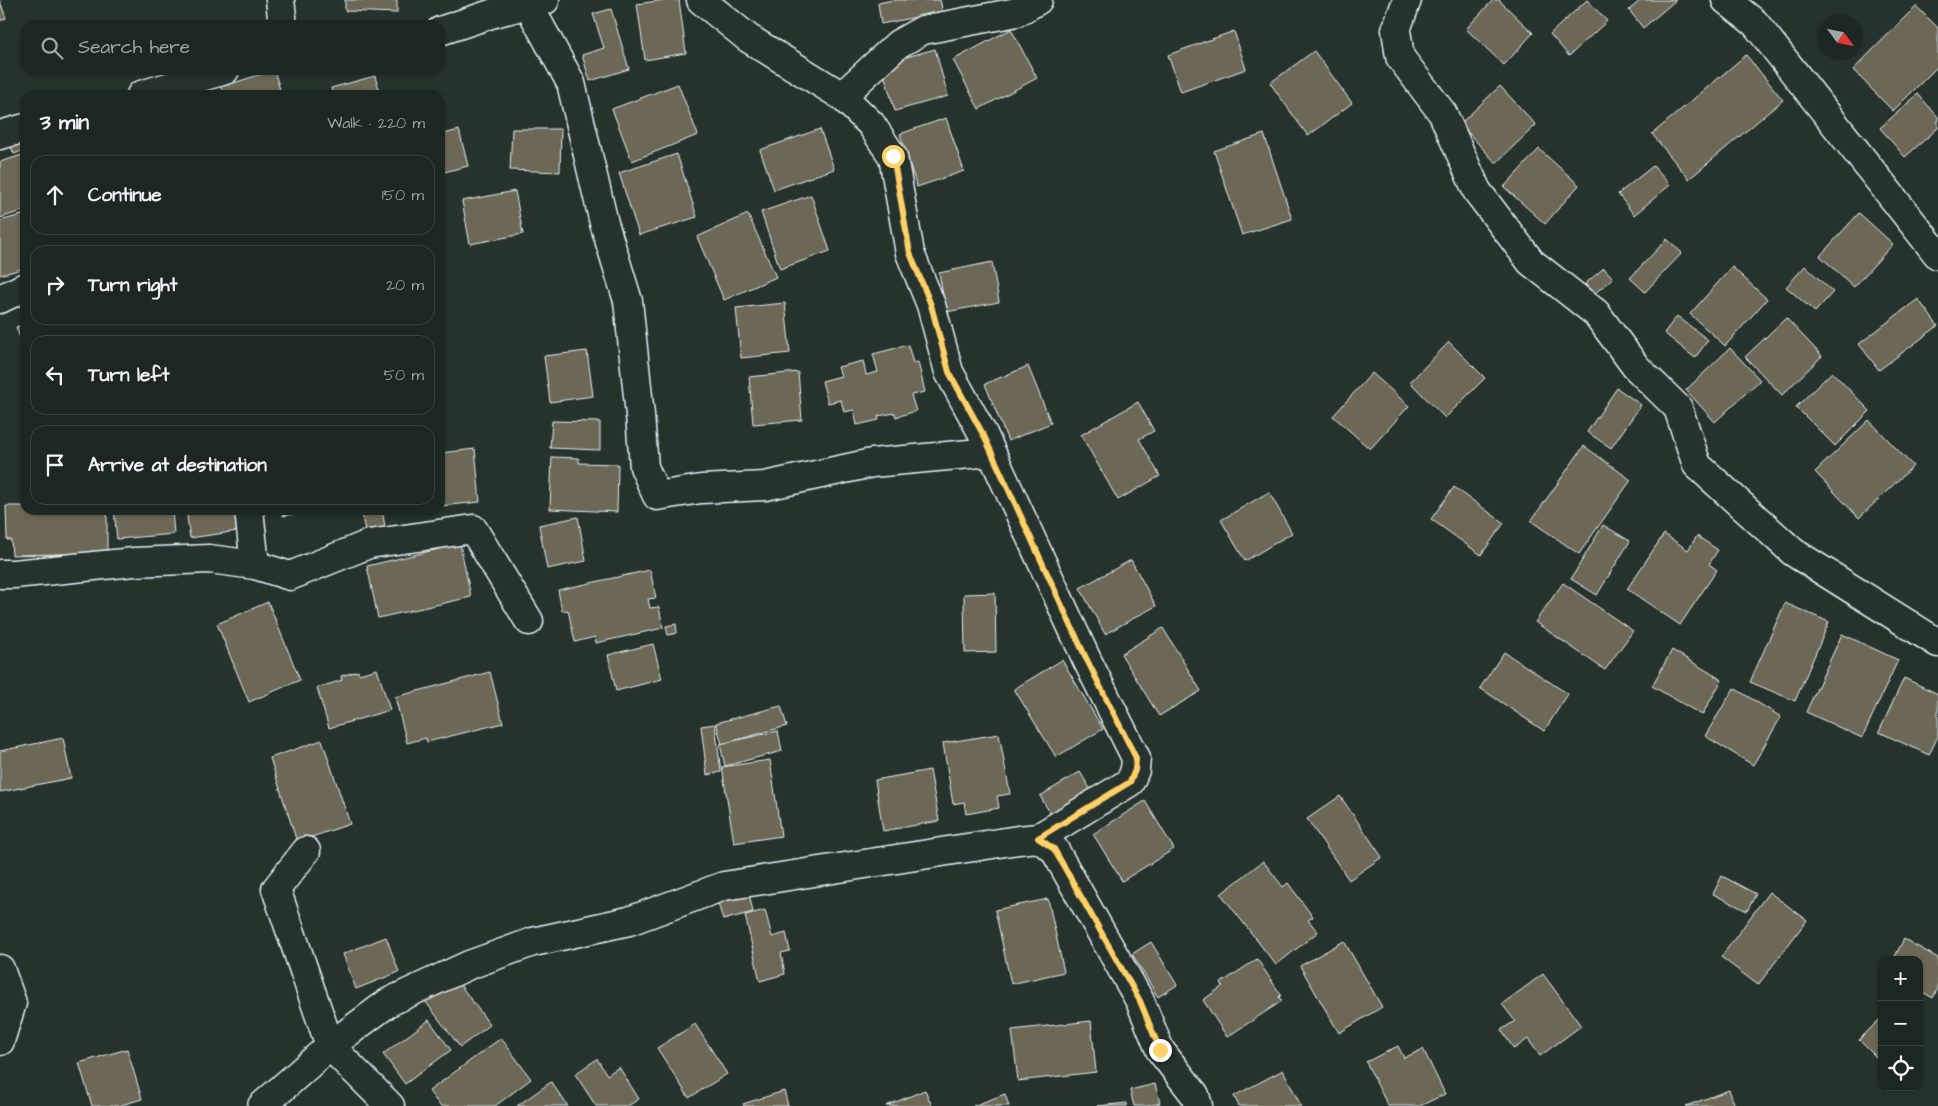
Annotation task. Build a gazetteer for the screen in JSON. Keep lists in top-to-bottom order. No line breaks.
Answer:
{"north":"bottom right","page":{"search":"Search here","heading":["3 min","Walk · 220 m"],"list":[["Continue","150 m"],["Turn right","20 m"],["Turn left","50 m"],"Arrive at destination"],"map_buttons":["+","−"]}}
